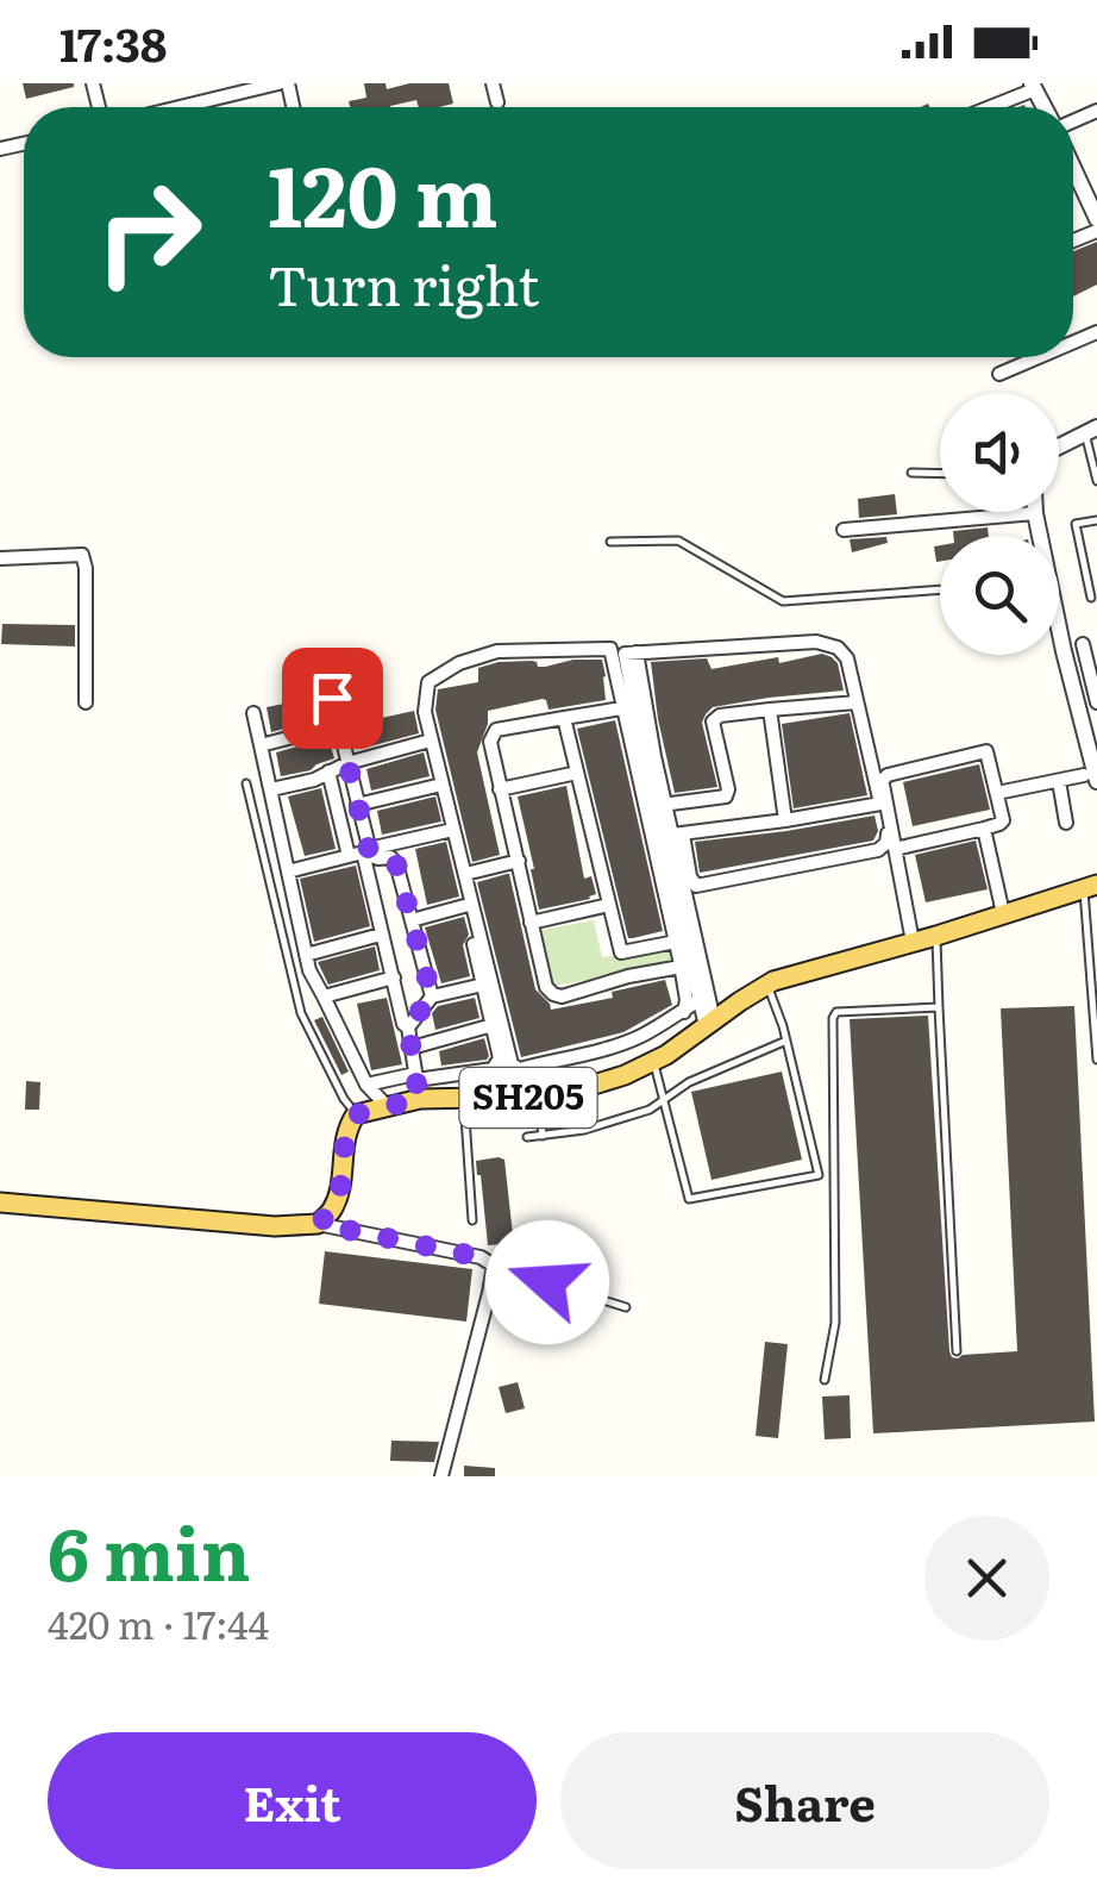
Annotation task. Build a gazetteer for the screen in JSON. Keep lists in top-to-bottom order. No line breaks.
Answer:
{"streets":{"main road":["SH205"]},"page":{"status":"17:38","turn":["120 m","Turn right"],"heading":["6 min","420 m · 17:44"],"buttons":["Exit","Share"]}}
